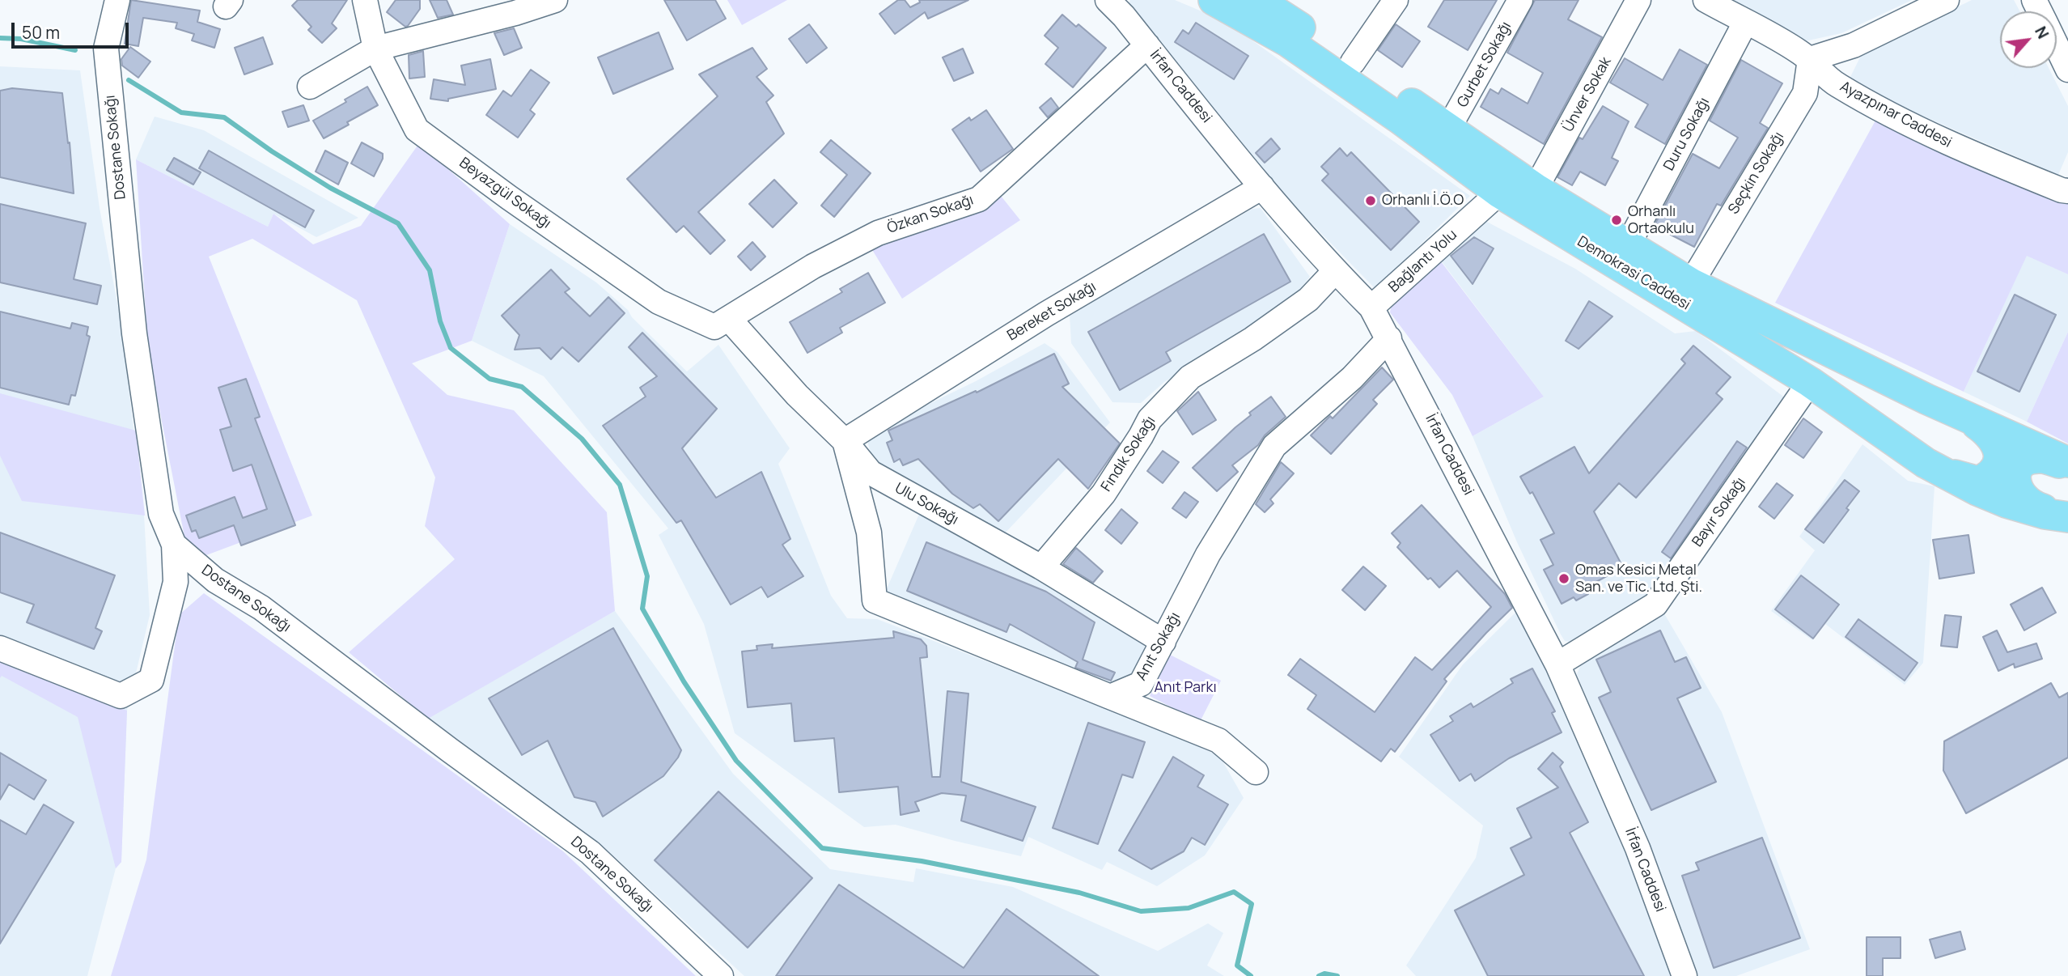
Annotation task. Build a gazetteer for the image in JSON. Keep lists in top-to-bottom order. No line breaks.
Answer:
{"streets":{"main road":["Demokrasi Caddesi"],"street":["Gurbet Sokağı","İrfan Caddesi","Ünver Sokak","Ayazpınar Caddesi","Duru Sokağı","Dostane Sokağı","Seçkin Sokağı","Beyazgül Sokağı","Özkan Sokağı","Bağlantı Yolu","Bereket Sokağı","Fındık Sokağı","Ulu Sokağı","Bayır Sokağı","Anıt Sokağı"]},"crossings":[["Gurbet Sokağı","Demokrasi Caddesi"],["İrfan Caddesi","Özkan Sokağı"],["İrfan Caddesi","Bağlantı Yolu"],["İrfan Caddesi","Bereket Sokağı"],["İrfan Caddesi","Fındık Sokağı"],["İrfan Caddesi","Bayır Sokağı"],["İrfan Caddesi","Anıt Sokağı"],["Ünver Sokak","Demokrasi Caddesi"],["Ayazpınar Caddesi","Duru Sokağı"],["Ayazpınar Caddesi","Seçkin Sokağı"],["Duru Sokağı","Demokrasi Caddesi"],["Seçkin Sokağı","Demokrasi Caddesi"],["Beyazgül Sokağı","Özkan Sokağı"],["Beyazgül Sokağı","Ulu Sokağı"],["Özkan Sokağı","Ulu Sokağı"],["Bağlantı Yolu","Demokrasi Caddesi"],["Demokrasi Caddesi","Bayır Sokağı"],["Bereket Sokağı","Ulu Sokağı"],["Fındık Sokağı","Ulu Sokağı"],["Ulu Sokağı","Anıt Sokağı"]],"parks":["Anıt Parkı"],"places":["Orhanlı İ.Ö.O","Orhanlı Ortaokulu","Omas Kesici Metal San. ve Tic. Ltd. Şti."],"scale_bar":"50 m","north":"top right"}
